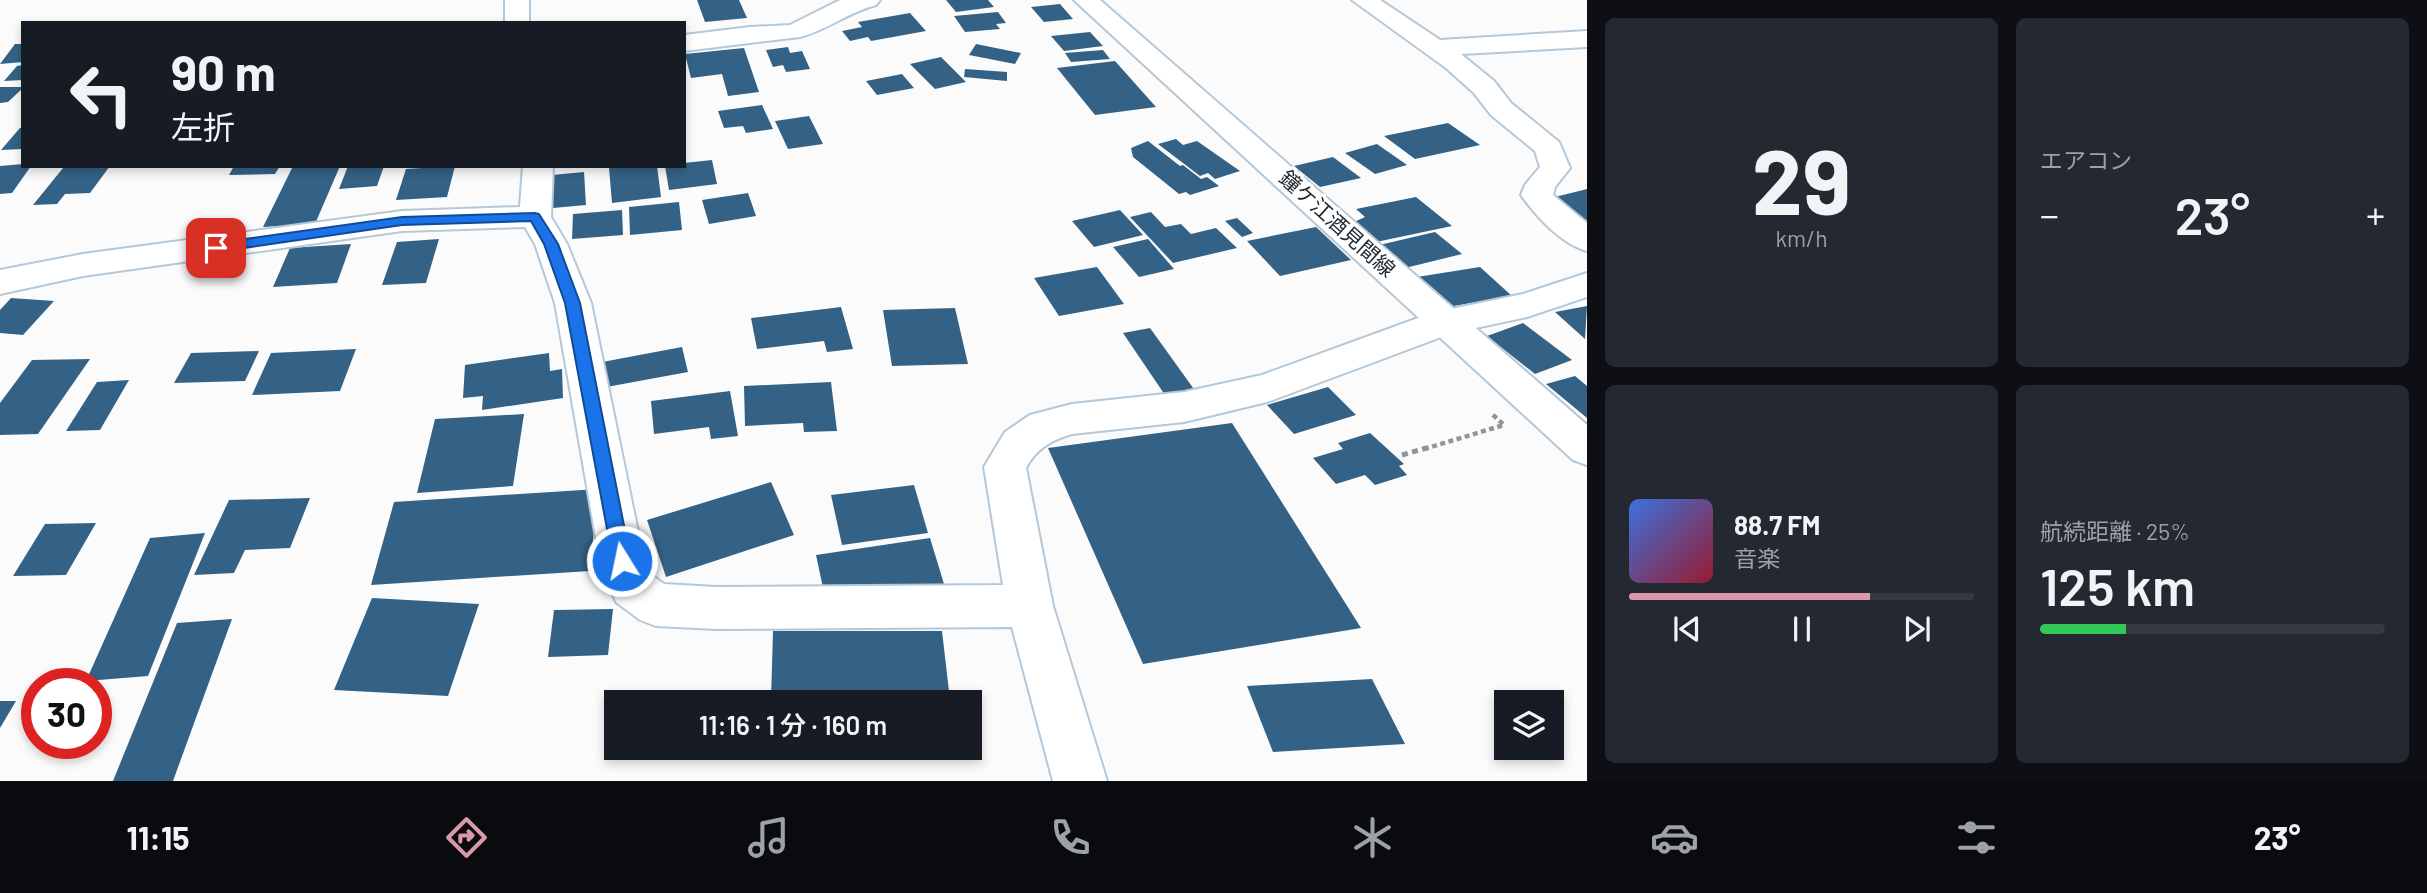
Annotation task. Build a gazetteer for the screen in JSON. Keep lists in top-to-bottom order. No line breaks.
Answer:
{"streets":{"street":["鐘ケ江酒見間線"]},"page":{"tile":[["29","km/h"],"エアコン",["航続距離 · 25%","125 km"]],"turn":["90 m","左折"],"heat":["−","23°","+"],"song":["88.7 FM","音楽"],"limit":"30","trip":"11:16 · 1 分 · 160 m","tabs":["11:15","23°"]}}
